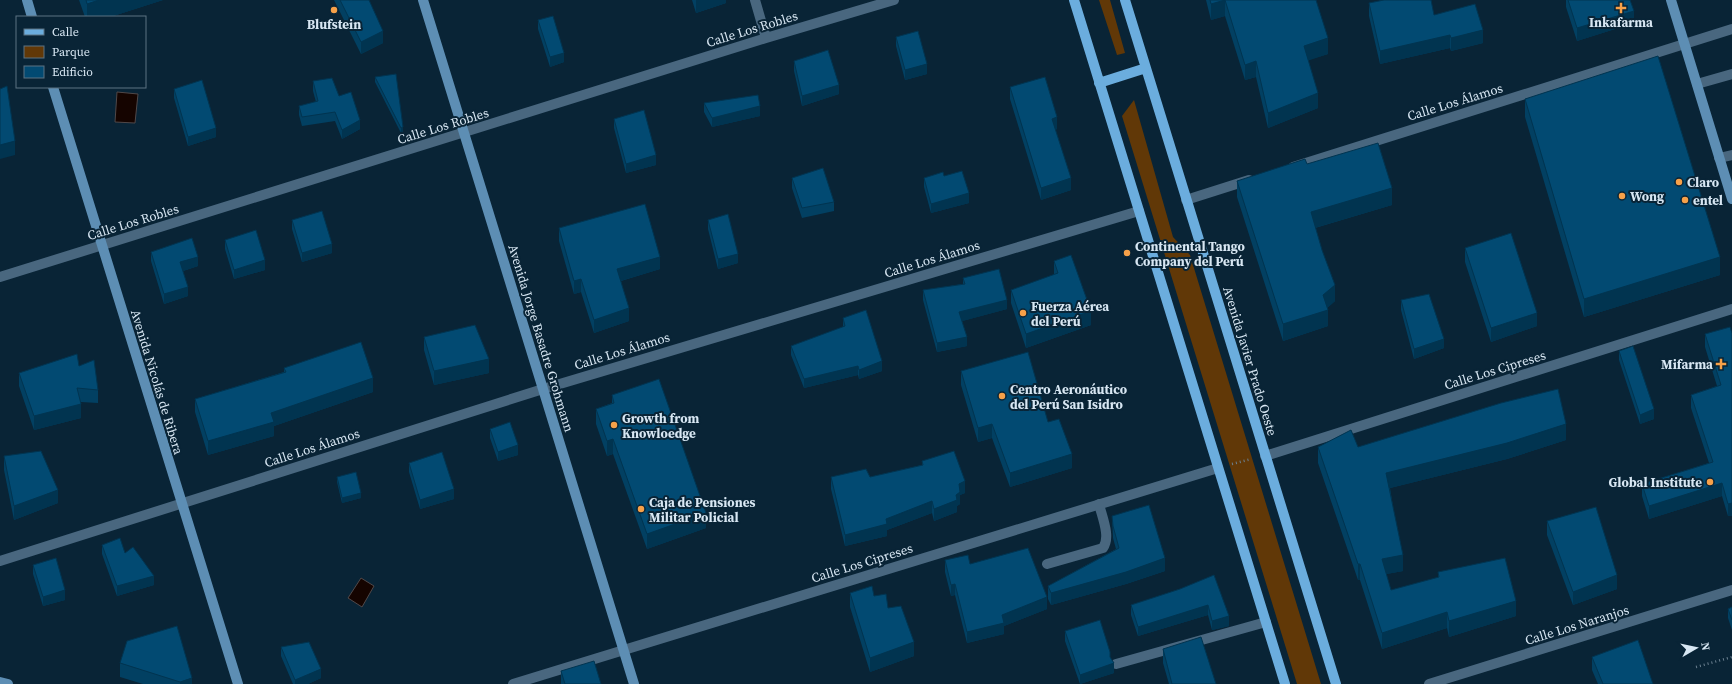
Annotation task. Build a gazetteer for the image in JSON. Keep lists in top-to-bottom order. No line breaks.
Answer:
{"streets":{"main road":["Avenida Javier Prado Oeste"],"street":["Calle Los Robles","Calle Los Álamos","Avenida Jorge Basadre Grohmann","Calle Los Cipreses","Avenida Nicolás de Ribera","Calle Los Naranjos"]},"crossings":[["Calle Los Robles","Avenida Jorge Basadre Grohmann"],["Calle Los Robles","Avenida Nicolás de Ribera"],["Calle Los Álamos","Avenida Jorge Basadre Grohmann"],["Calle Los Álamos","Avenida Nicolás de Ribera"],["Avenida Jorge Basadre Grohmann","Calle Los Cipreses"],["Avenida Javier Prado Oeste","Calle Los Cipreses"]],"places":{"health":["Inkafarma","Mifarma"],"other":["Blufstein","Claro","Wong","entel","Continental Tango Company del Perú","Fuerza Aérea del Perú","Centro Aeronáutico del Perú San Isidro","Growth from Knowloedge","Global Institute","Caja de Pensiones Militar Policial"]},"legend":["Calle","Parque","Edificio"],"north":"right"}
